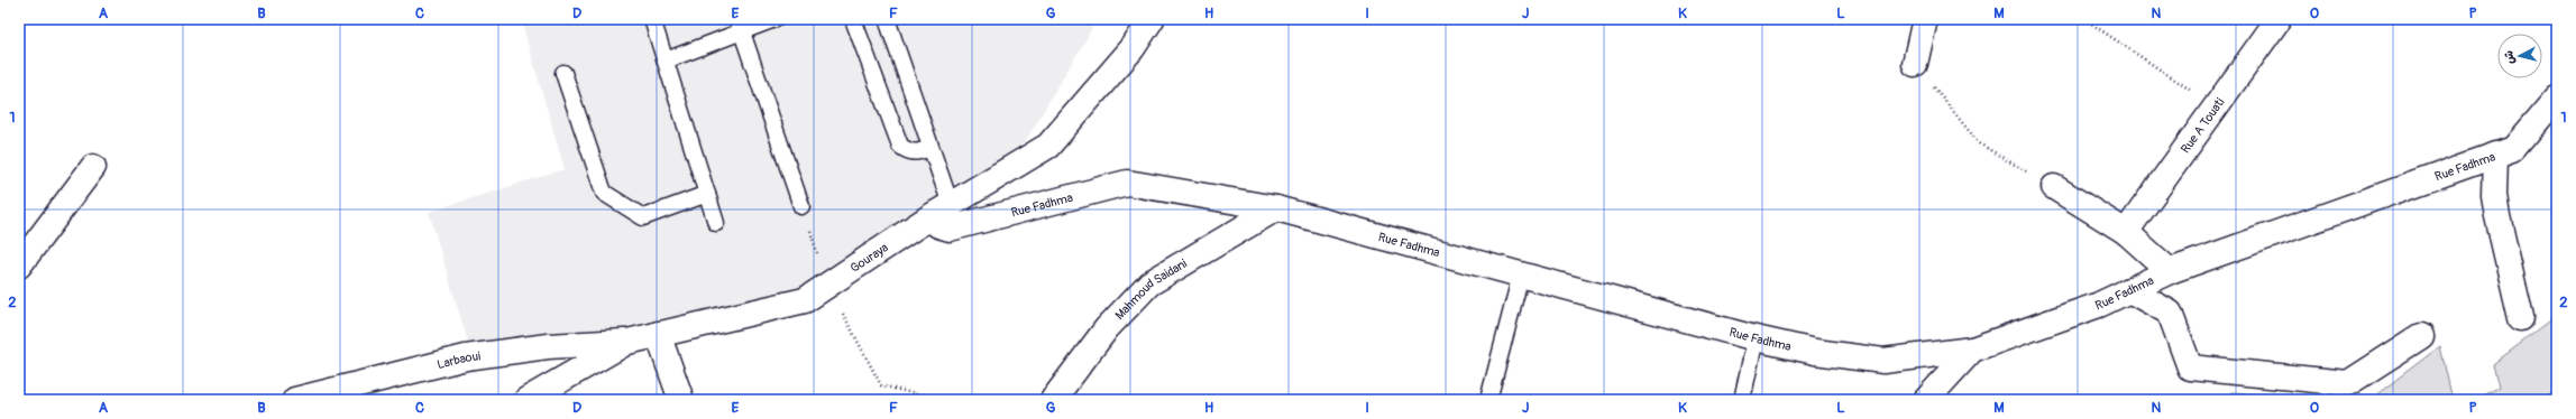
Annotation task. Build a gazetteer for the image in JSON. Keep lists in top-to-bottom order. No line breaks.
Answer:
{"streets":{"street":["Rue A Touati","Rue Fadhma","Gouraya","Mahmoud Saidani","Larbaoui"]},"crossings":[["Rue Fadhma","Gouraya"],["Rue Fadhma","Mahmoud Saidani"],["Gouraya","Larbaoui"]],"north":"left","grid":{"columns":["A","B","C","D","E","F","G","H","I","J","K","L","M","N","O","P"],"rows":["1","2"]}}
